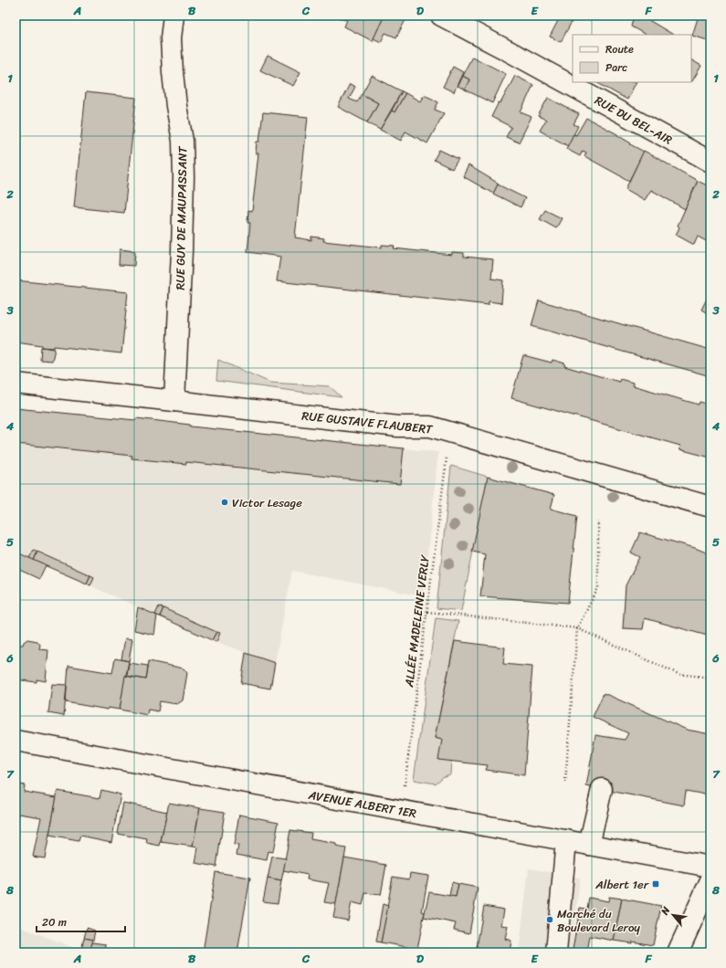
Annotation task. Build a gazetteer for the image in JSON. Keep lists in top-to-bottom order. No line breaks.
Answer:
{"streets":{"street":["RUE DU BEL-AIR","RUE GUY DE MAUPASSANT","RUE GUSTAVE FLAUBERT","AVENUE ALBERT 1ER"],"path":["ALLÉE MADELEINE VERLY"]},"crossings":[["RUE GUY DE MAUPASSANT","RUE GUSTAVE FLAUBERT"]],"places":{"other":["Victor Lesage","Marché du Boulevard Leroy"],"transit":["Albert 1er"]},"legend":["Route","Parc"],"scale_bar":"20 m","north":"top left","grid":{"columns":["A","B","C","D","E","F"],"rows":["1","2","3","4","5","6","7","8"]}}
